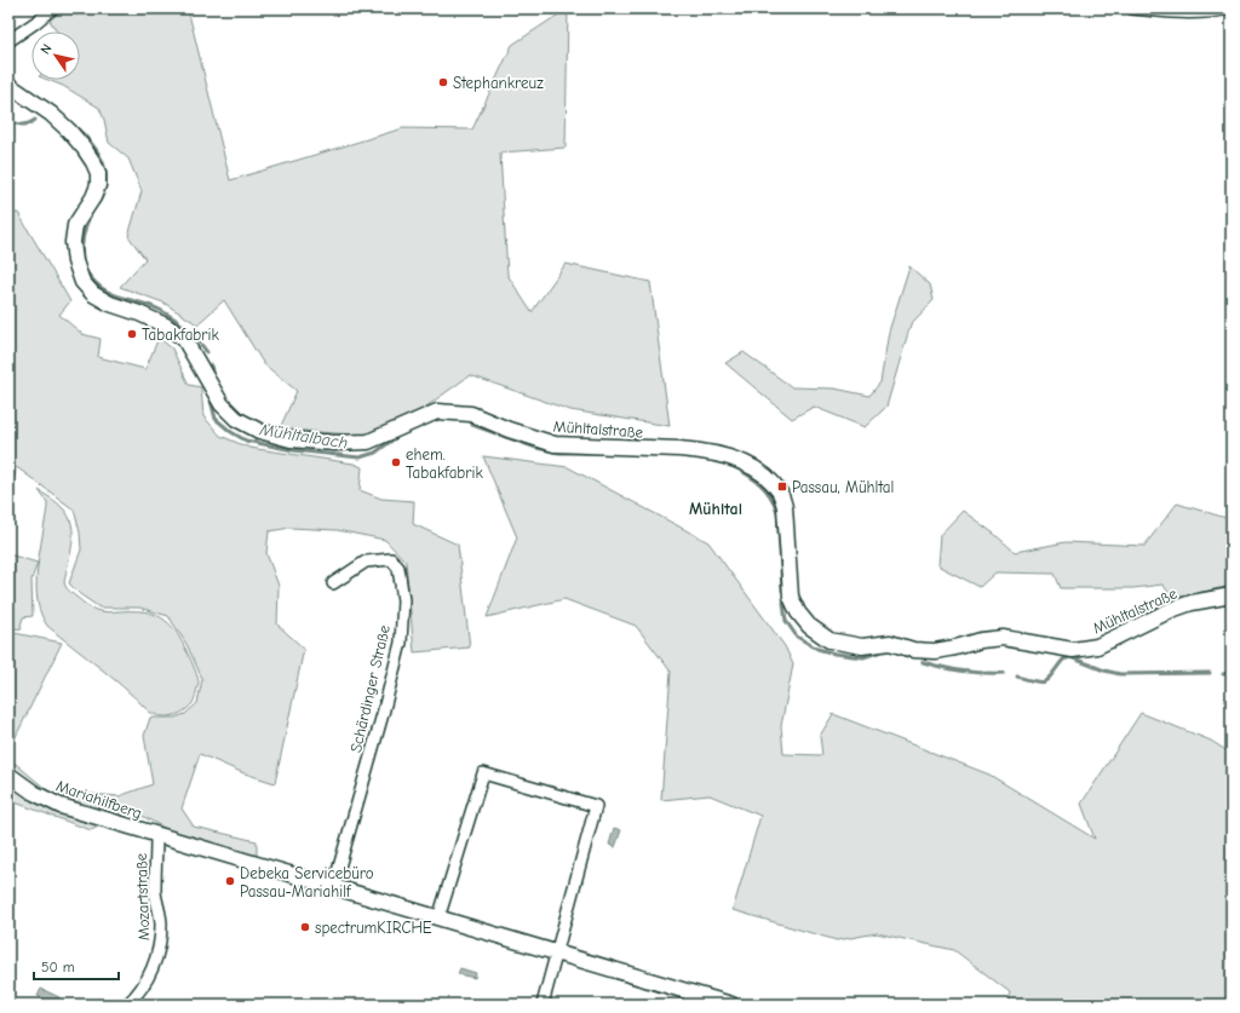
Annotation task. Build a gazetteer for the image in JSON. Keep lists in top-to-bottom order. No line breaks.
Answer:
{"streets":{"street":["Mühltalstraße","Schärdinger Straße","Mariahilfberg","Mozartstraße"]},"crossings":[["Mariahilfberg","Mozartstraße"]],"districts":["Mühltal"],"water":["Mühltalbach"],"places":{"other":["Stephankreuz","Tabakfabrik","ehem. Tabakfabrik","Debeka Servicebüro Passau-Mariahilf","spectrumKIRCHE"],"transit":["Passau, Mühltal"]},"scale_bar":"50 m","north":"top left"}
